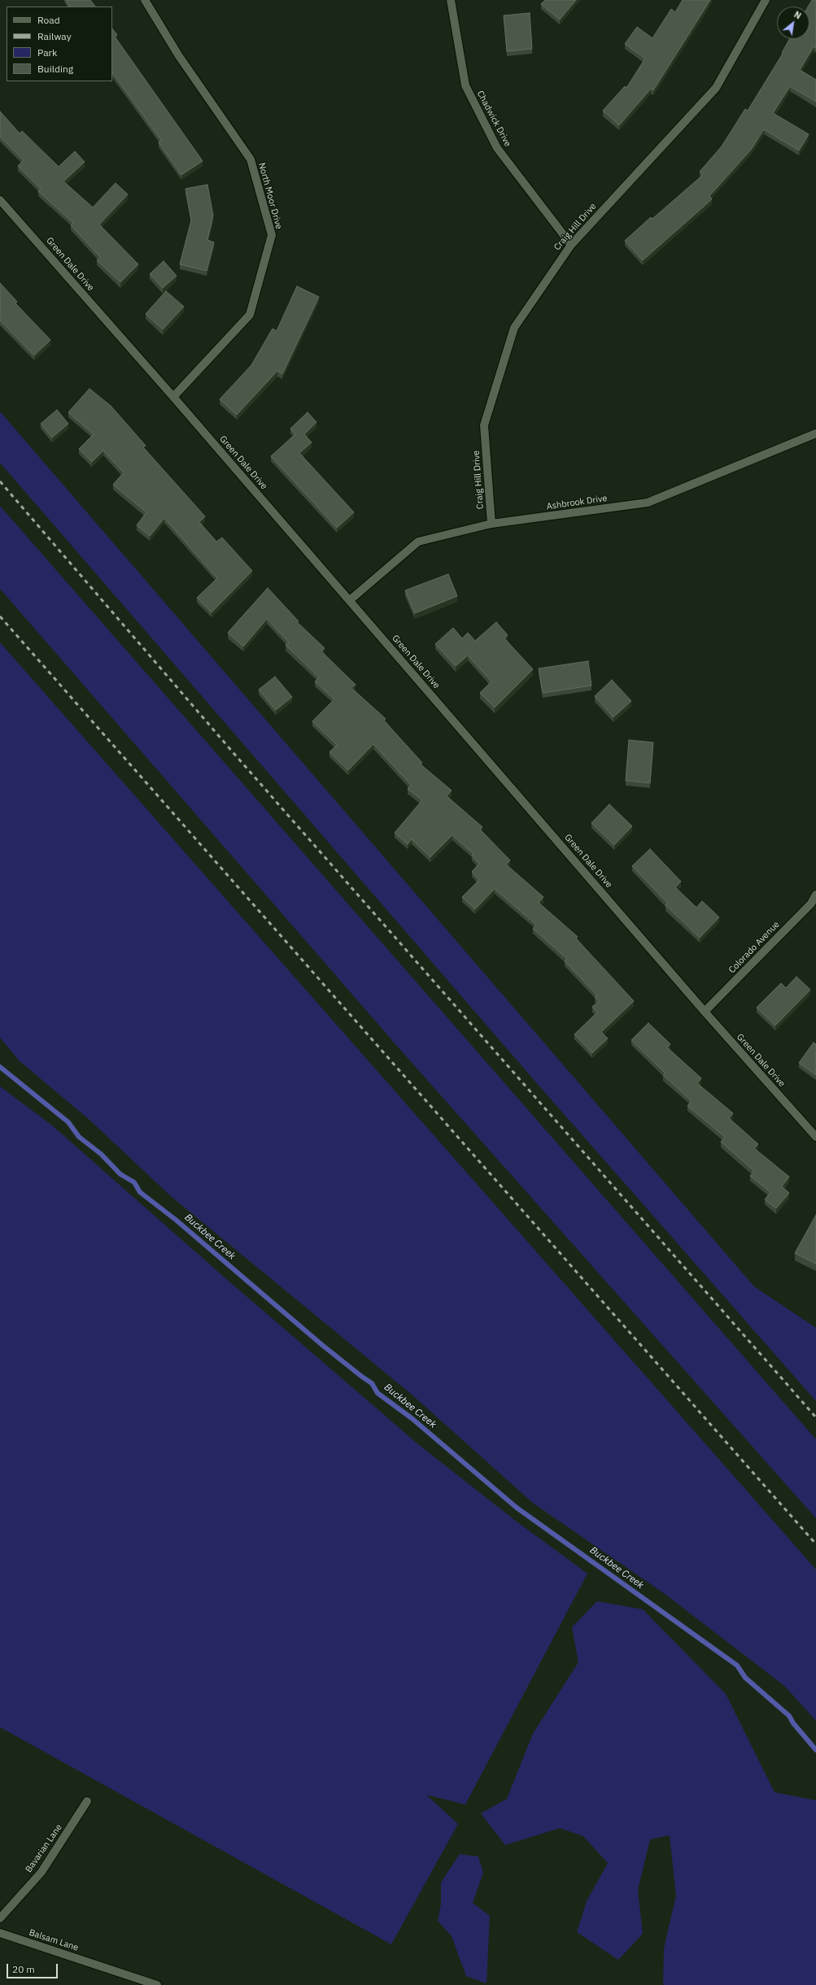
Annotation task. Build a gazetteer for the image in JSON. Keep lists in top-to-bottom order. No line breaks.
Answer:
{"streets":{"street":["Chadwick Drive","North Moor Drive","Craig Hill Drive","Green Dale Drive","Ashbrook Drive","Colorado Avenue","Bavarian Lane","Balsam Lane"]},"crossings":[["Chadwick Drive","Craig Hill Drive"],["North Moor Drive","Green Dale Drive"],["Craig Hill Drive","Ashbrook Drive"],["Green Dale Drive","Ashbrook Drive"],["Green Dale Drive","Colorado Avenue"]],"water":["Buckbee Creek"],"legend":["Road","Railway","Park","Building"],"scale_bar":"20 m","north":"top right"}
